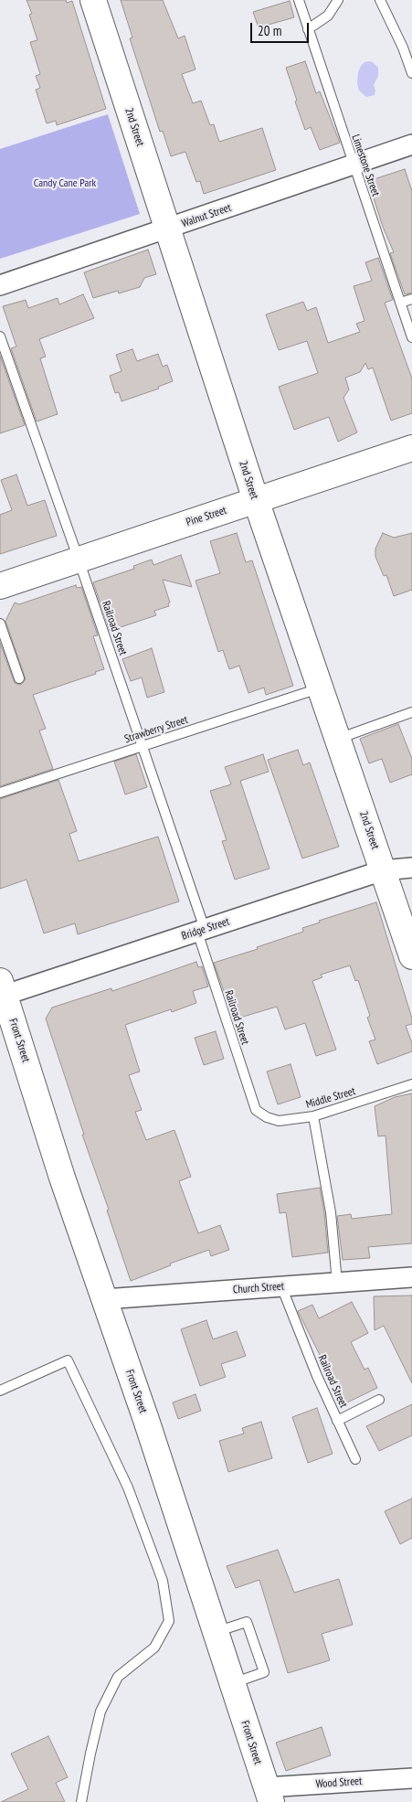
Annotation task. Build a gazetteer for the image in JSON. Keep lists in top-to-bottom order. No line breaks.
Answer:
{"streets":{"main road":["2nd Street","Pine Street","Front Street"],"street":["Walnut Street","Bridge Street","Church Street","Wood Street"],"lane":["Limestone Street","Railroad Street","Strawberry Street","Middle Street"]},"crossings":[["2nd Street","Walnut Street"],["2nd Street","Pine Street"],["2nd Street","Strawberry Street"],["2nd Street","Bridge Street"],["Limestone Street","Walnut Street"],["Pine Street","Railroad Street"],["Railroad Street","Strawberry Street"],["Railroad Street","Bridge Street"],["Railroad Street","Middle Street"],["Railroad Street","Church Street"],["Bridge Street","Front Street"],["Front Street","Church Street"],["Front Street","Wood Street"]],"parks":["Candy Cane Park"],"scale_bar":"20 m"}
